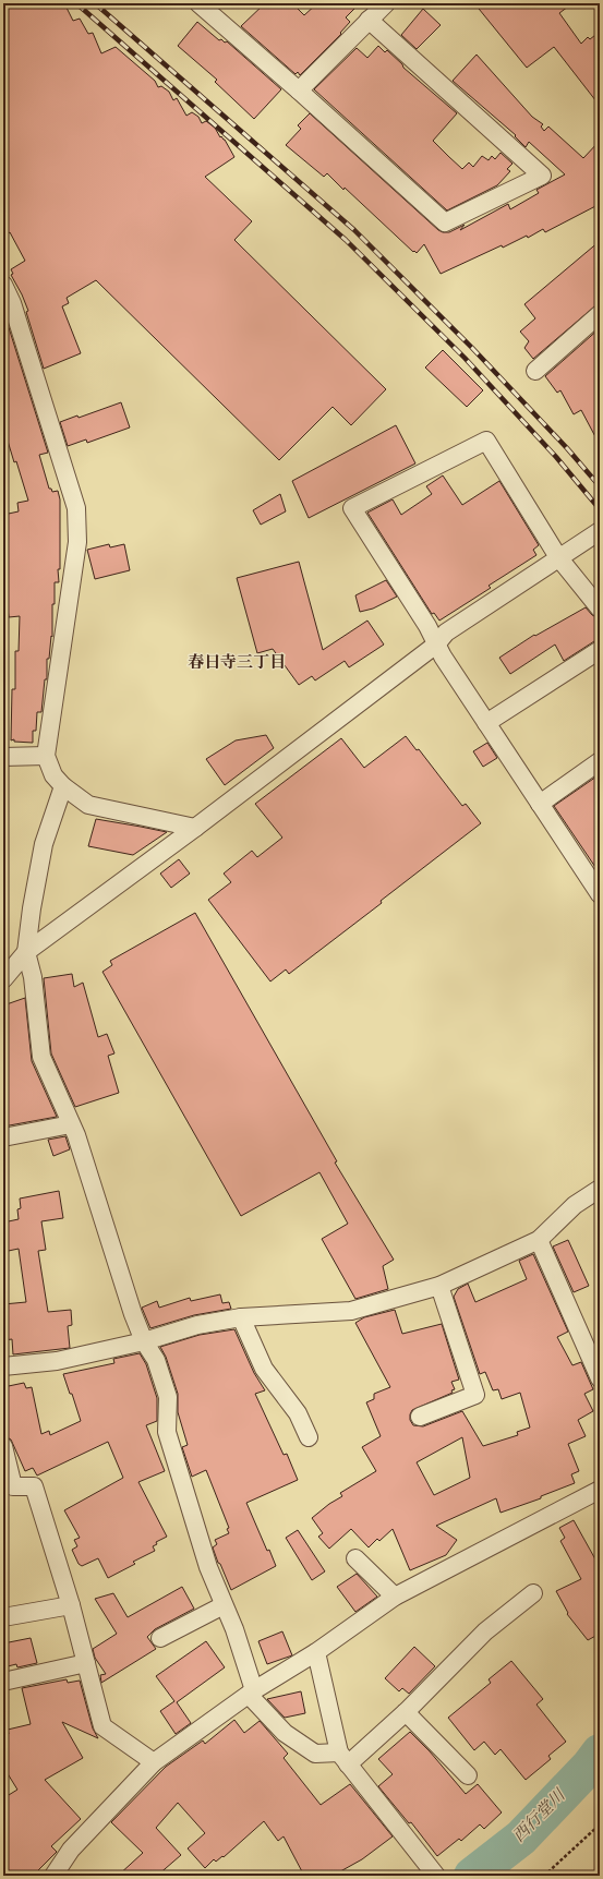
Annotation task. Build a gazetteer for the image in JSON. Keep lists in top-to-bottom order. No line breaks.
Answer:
{"districts":["春日寺三丁目"],"water":["西行堂川"]}
